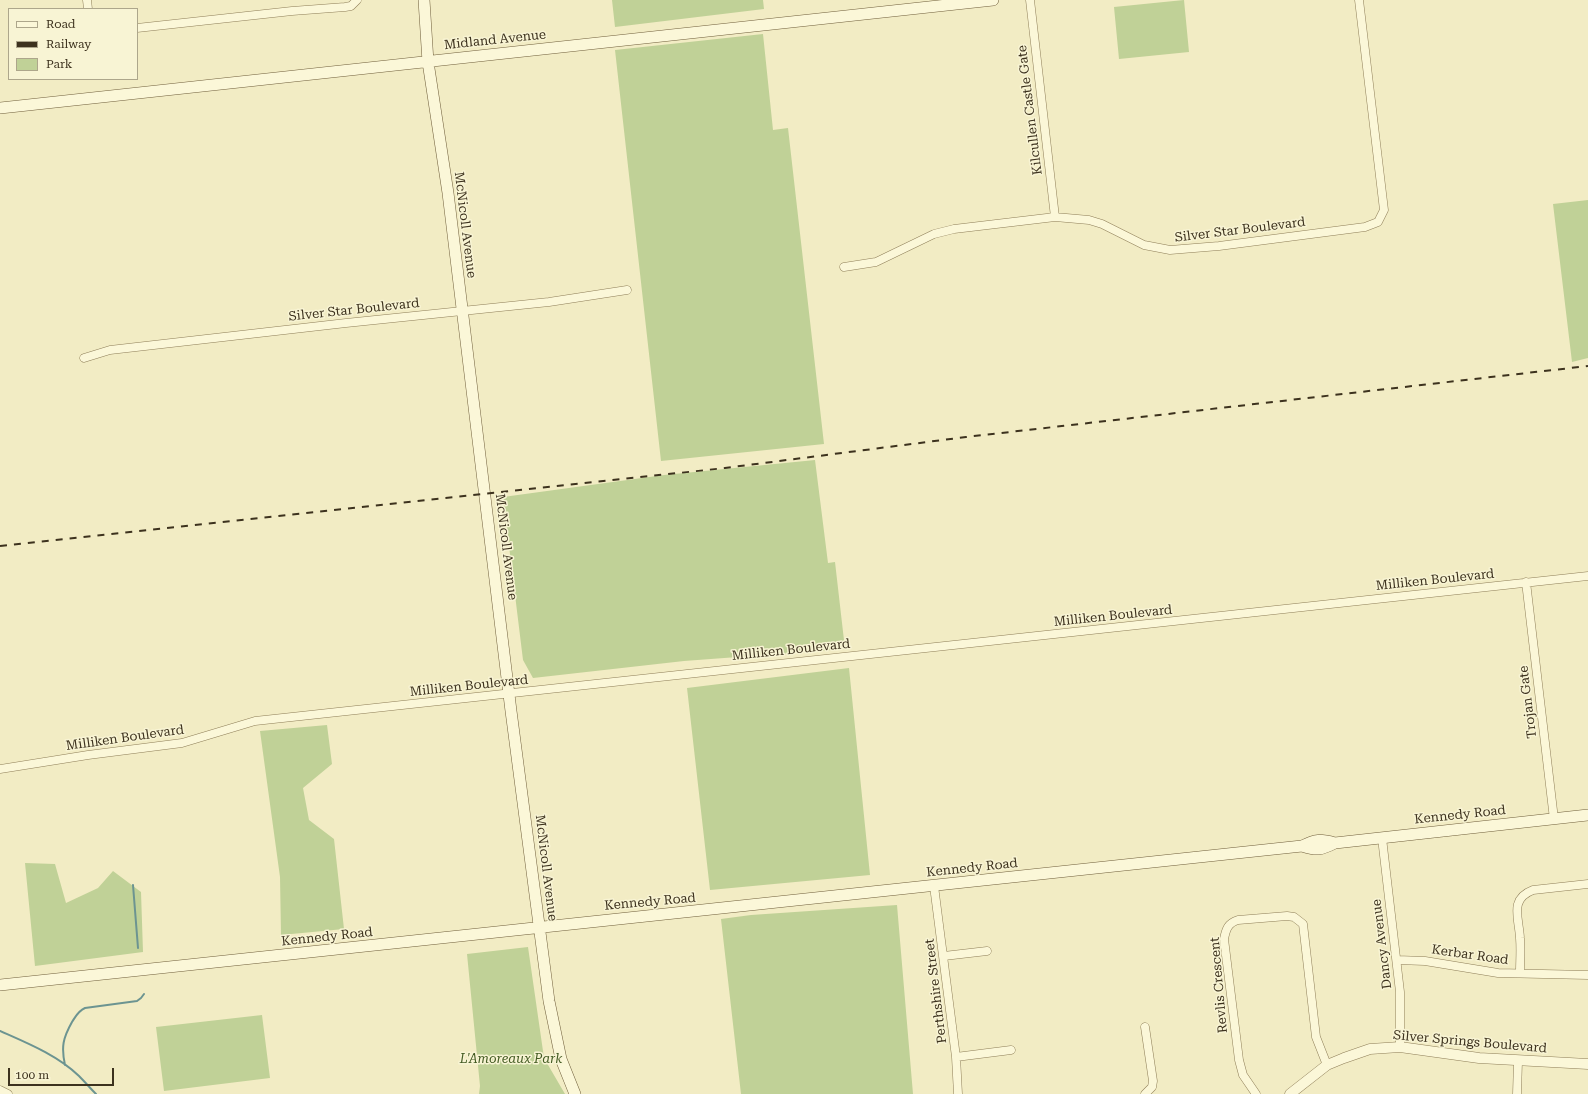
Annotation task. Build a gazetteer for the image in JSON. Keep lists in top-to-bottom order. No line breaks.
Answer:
{"streets":{"main road":["Midland Avenue","McNicoll Avenue","Kennedy Road"],"street":["Kilcullen Castle Gate","Silver Star Boulevard","Milliken Boulevard","Trojan Gate","Dancy Avenue","Kerbar Road","Revlis Crescent","Perthshire Street","Silver Springs Boulevard"]},"crossings":[["Midland Avenue","McNicoll Avenue"],["Kilcullen Castle Gate","Silver Star Boulevard"],["McNicoll Avenue","Silver Star Boulevard"],["McNicoll Avenue","Milliken Boulevard"],["McNicoll Avenue","Kennedy Road"],["Milliken Boulevard","Trojan Gate"],["Trojan Gate","Kennedy Road"],["Kennedy Road","Dancy Avenue"],["Kennedy Road","Perthshire Street"],["Dancy Avenue","Kerbar Road"],["Dancy Avenue","Silver Springs Boulevard"],["Revlis Crescent","Silver Springs Boulevard"]],"parks":["L'Amoreaux Park"],"legend":["Road","Railway","Park"],"scale_bar":"100 m"}
